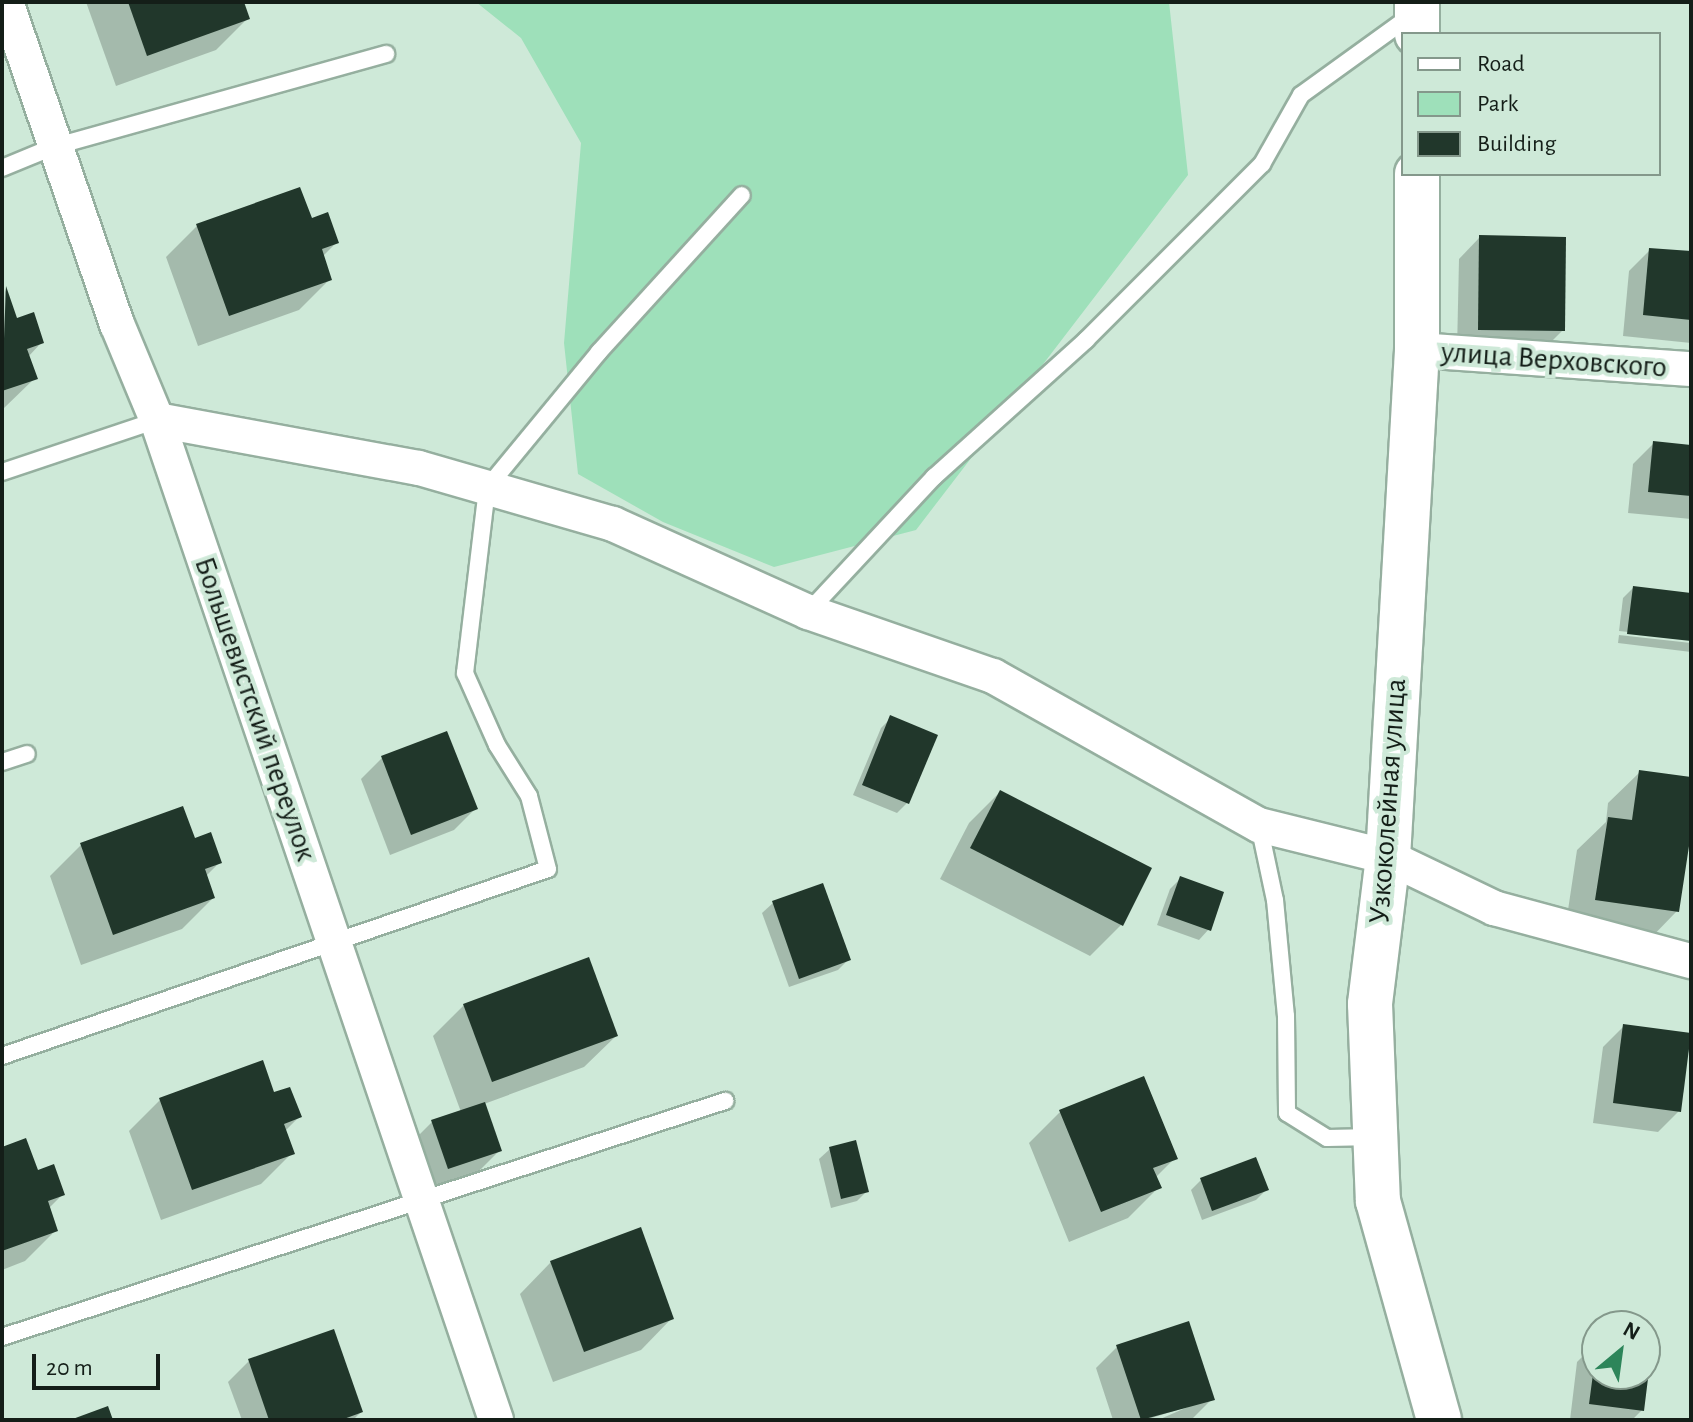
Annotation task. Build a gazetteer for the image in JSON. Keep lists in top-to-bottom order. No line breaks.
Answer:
{"streets":{"street":["улица Верховского","Большевистский переулок","Узкоколейная улица"]},"crossings":[["улица Верховского","Узкоколейная улица"]],"legend":["Road","Park","Building"],"scale_bar":"20 m","north":"top right"}
